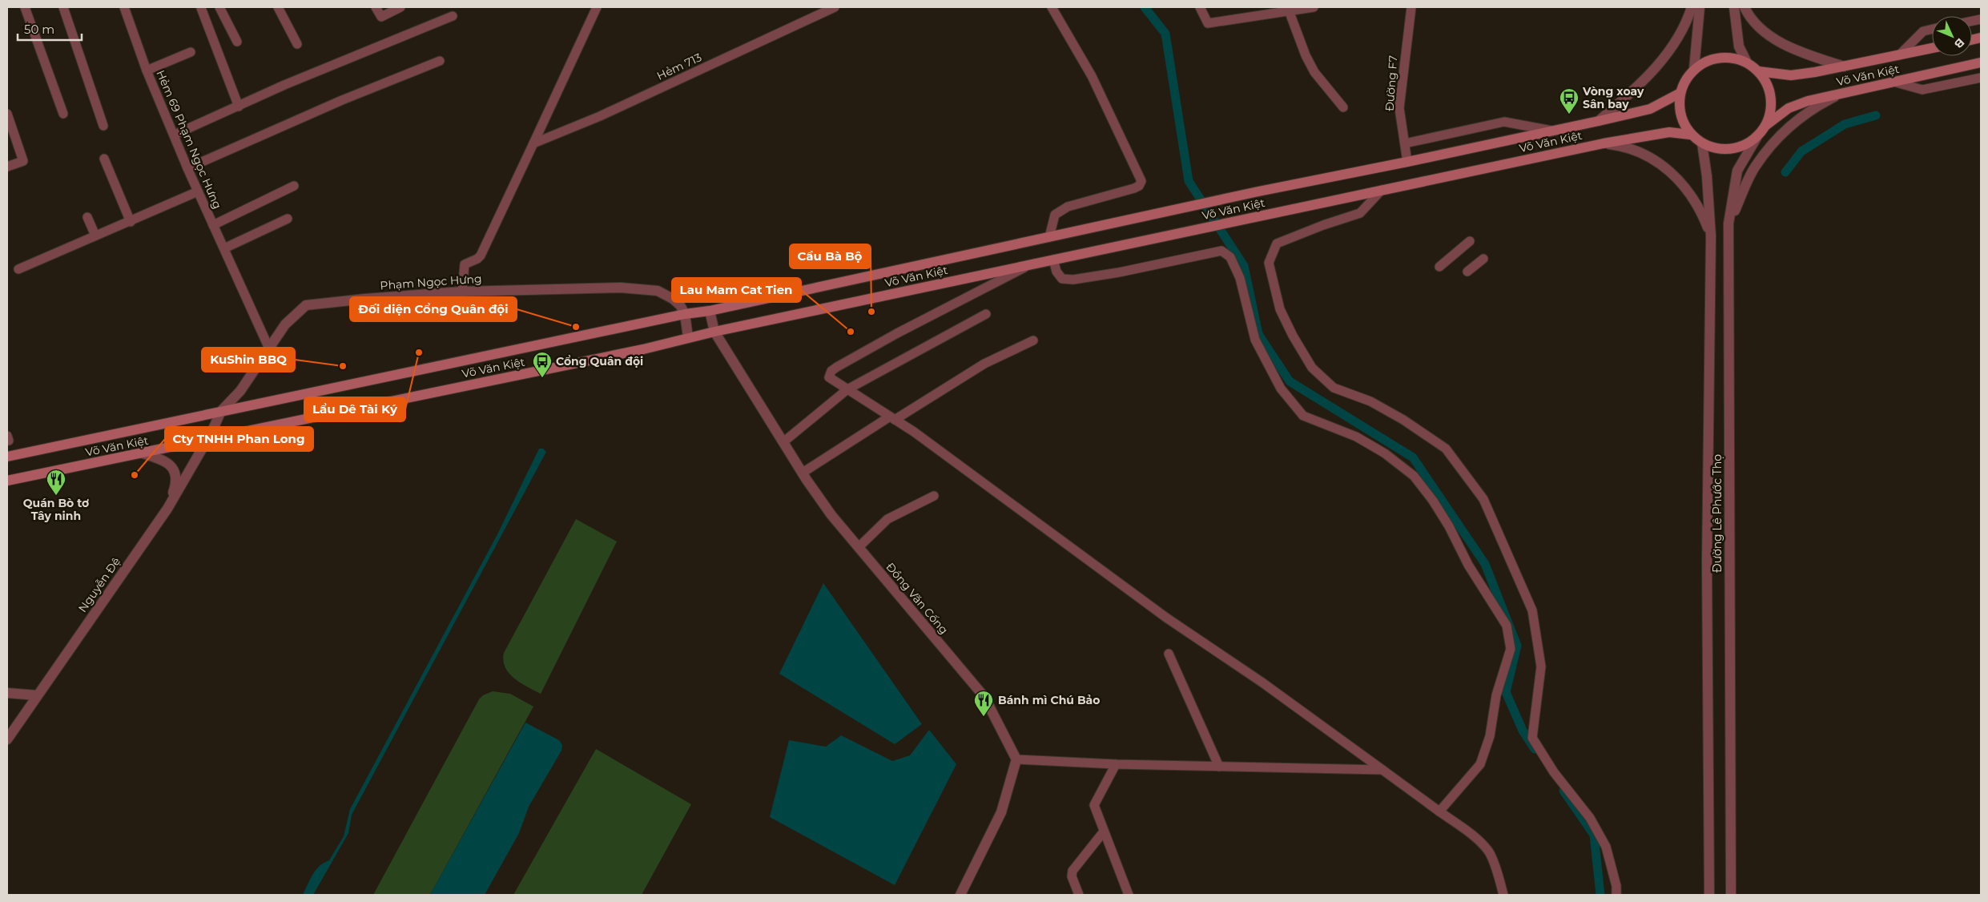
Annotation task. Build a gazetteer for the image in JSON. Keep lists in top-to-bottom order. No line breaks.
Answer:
{"streets":{"main road":["Võ Văn Kiệt"],"street":["Hẻm 713","Đường F7","Hẻm 69 Phạm Ngọc Hưng","Phạm Ngọc Hưng","Đường Lê Phước Thọ","Nguyễn Đệ","Đồng Văn Cống"]},"crossings":[["Võ Văn Kiệt","Đường F7"],["Võ Văn Kiệt","Phạm Ngọc Hưng"],["Võ Văn Kiệt","Đường Lê Phước Thọ"],["Võ Văn Kiệt","Nguyễn Đệ"],["Võ Văn Kiệt","Đồng Văn Cống"],["Hẻm 69 Phạm Ngọc Hưng","Phạm Ngọc Hưng"],["Phạm Ngọc Hưng","Nguyễn Đệ"]],"places":{"bus stop":["Vòng xoay Sân bay","Cổng Quân đội"],"other":["Cầu Bà Bộ","Đối diện Cổng Quân đội","Lau Mam Cat Tien","Lẩu Dê Tài Ký","KuShin BBQ","Cty TNHH Phan Long"],"restaurant":["Quán Bò tơ Tây ninh","Bánh mì Chú Bảo"]},"scale_bar":"50 m","north":"bottom right"}
